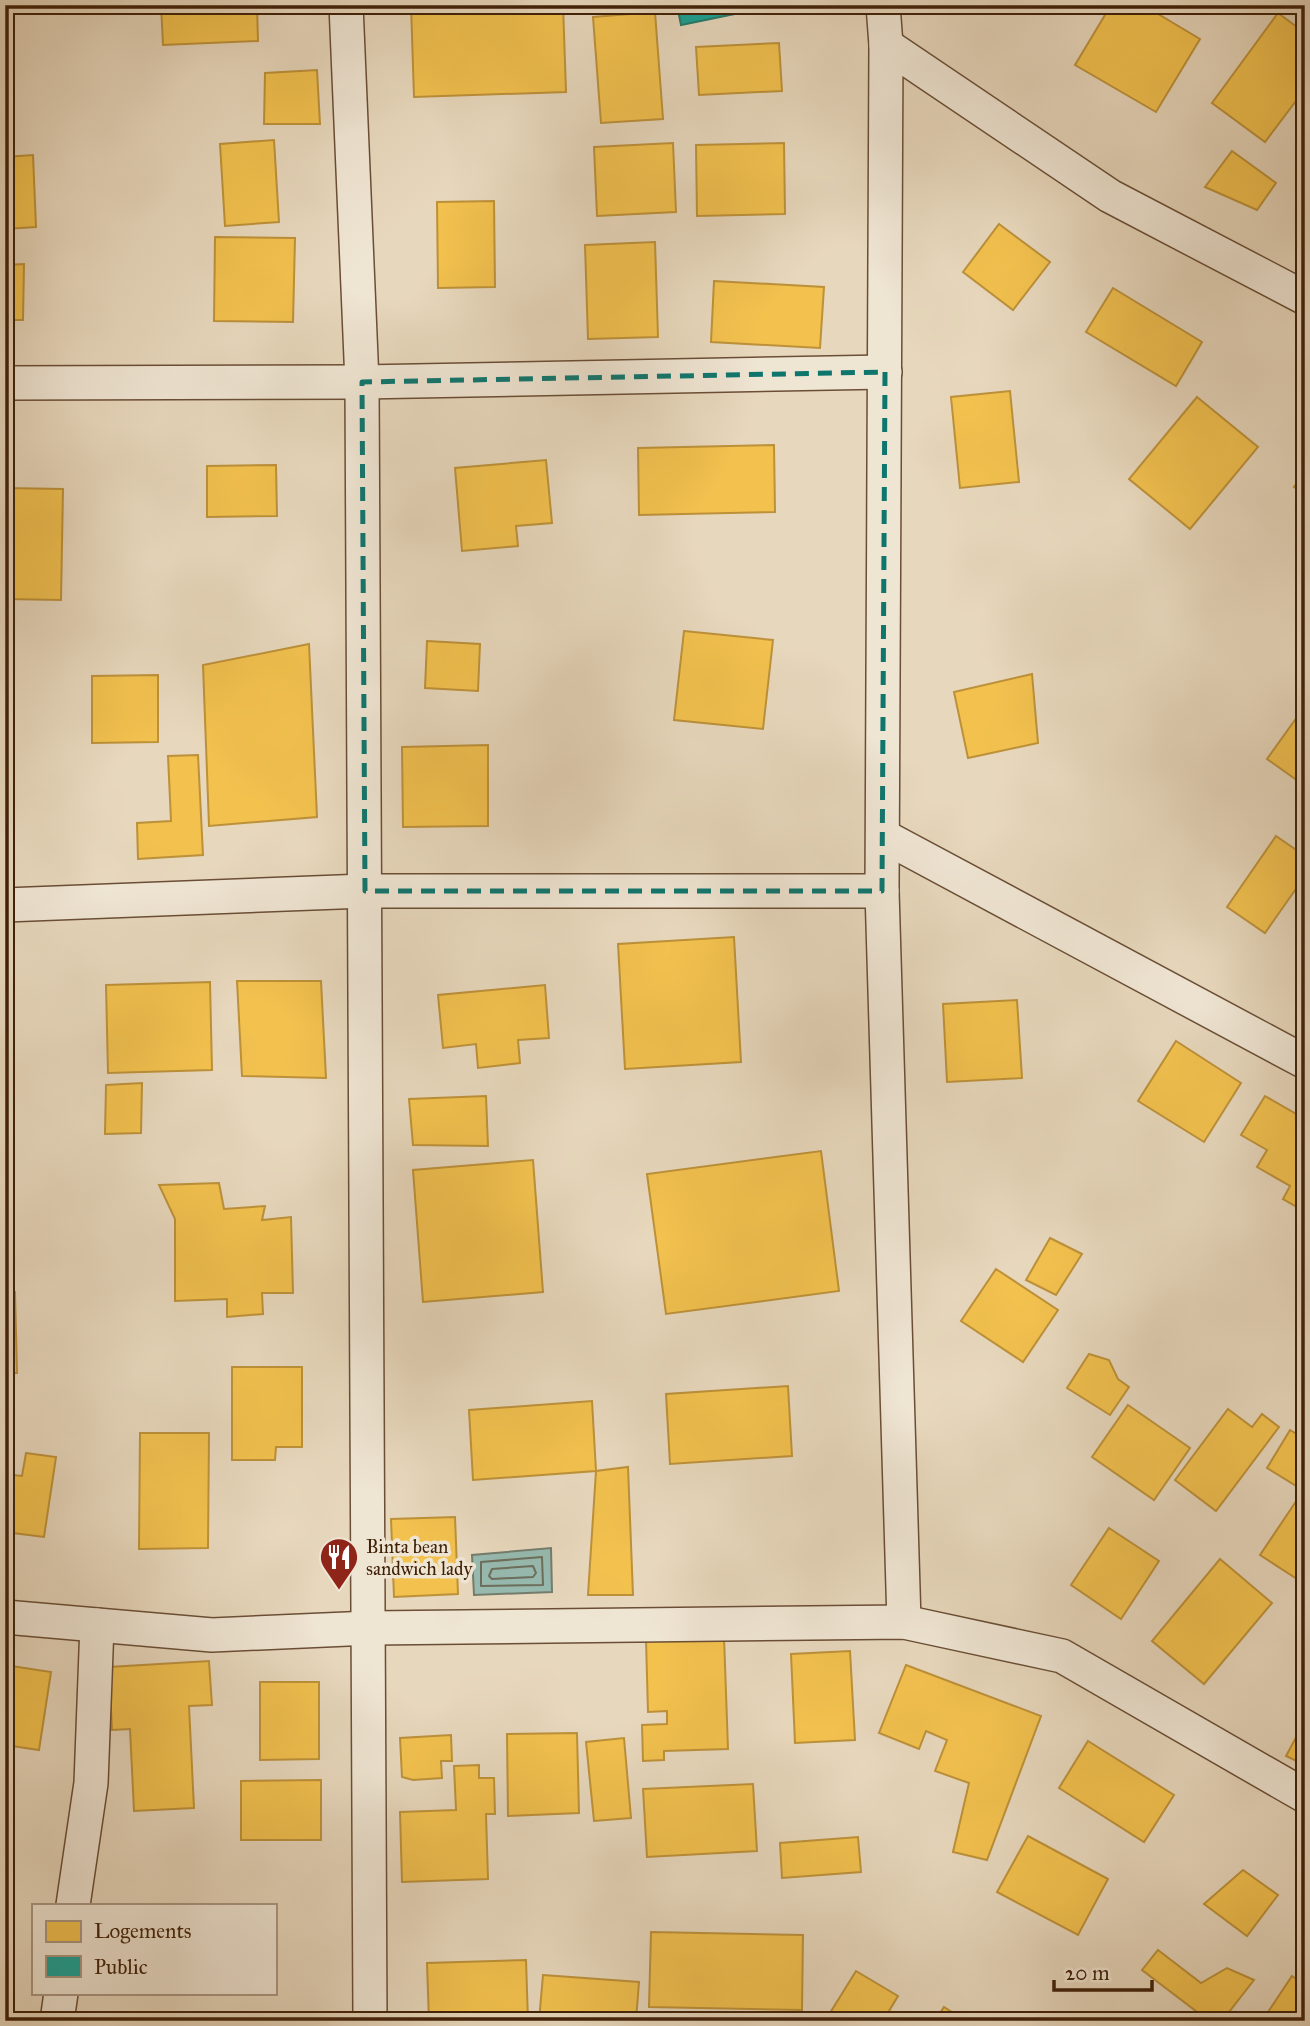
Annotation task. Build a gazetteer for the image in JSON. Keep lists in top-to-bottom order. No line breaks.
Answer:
{"places":{"restaurant":["Binta bean sandwich lady"]},"legend":["Logements","Public"],"scale_bar":"20 m"}
